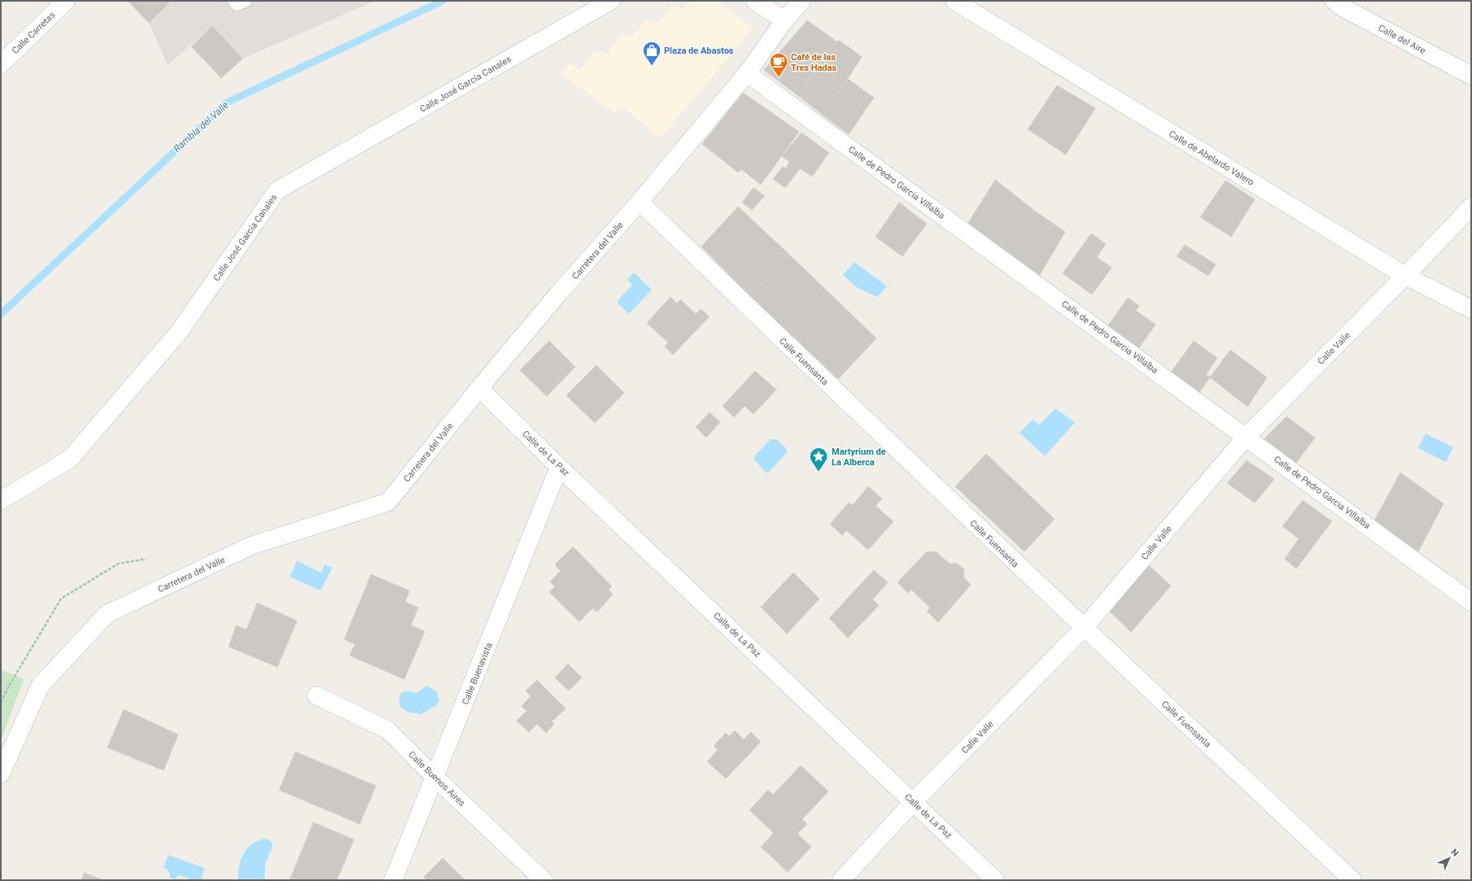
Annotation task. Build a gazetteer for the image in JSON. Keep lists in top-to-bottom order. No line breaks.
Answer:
{"streets":{"street":["Calle Carretas","Calle del Aire","Calle José García Canales","Calle de Abelardo Valero","Calle de Pedro Garcia Villalba","Carretera del Valle","Calle Valle","Calle Fuensanta","Calle de La Paz","Calle Buenavista","Calle Buenos Aires"]},"crossings":[["Calle de Abelardo Valero","Calle Valle"],["Calle de Pedro Garcia Villalba","Carretera del Valle"],["Calle de Pedro Garcia Villalba","Calle Valle"],["Carretera del Valle","Calle Fuensanta"],["Carretera del Valle","Calle de La Paz"],["Calle Valle","Calle Fuensanta"],["Calle Valle","Calle de La Paz"],["Calle de La Paz","Calle Buenavista"],["Calle Buenavista","Calle Buenos Aires"]],"water":["Rambla del Valle"],"places":{"shop":["Plaza de Abastos"],"cafe":["Café de las Tres Hadas"],"place":["Martyrium de La Alberca"]},"north":"top right"}
